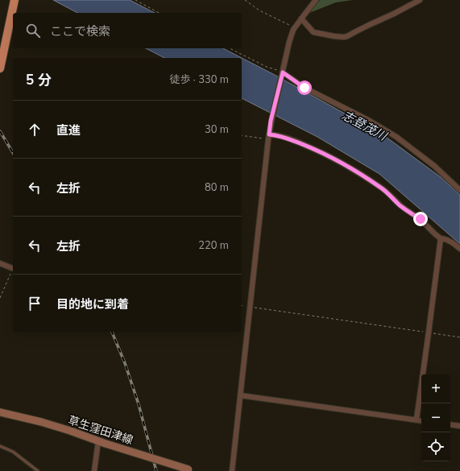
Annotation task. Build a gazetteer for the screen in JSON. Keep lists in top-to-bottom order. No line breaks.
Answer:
{"streets":{"main road":["草生窪田津線"]},"water":["志登茂川"],"page":{"search":"ここで検索","heading":["5 分","徒歩 · 330 m"],"list":[["直進","30 m"],["左折","80 m"],["左折","220 m"],"目的地に到着"],"map_buttons":["+","−"]}}
